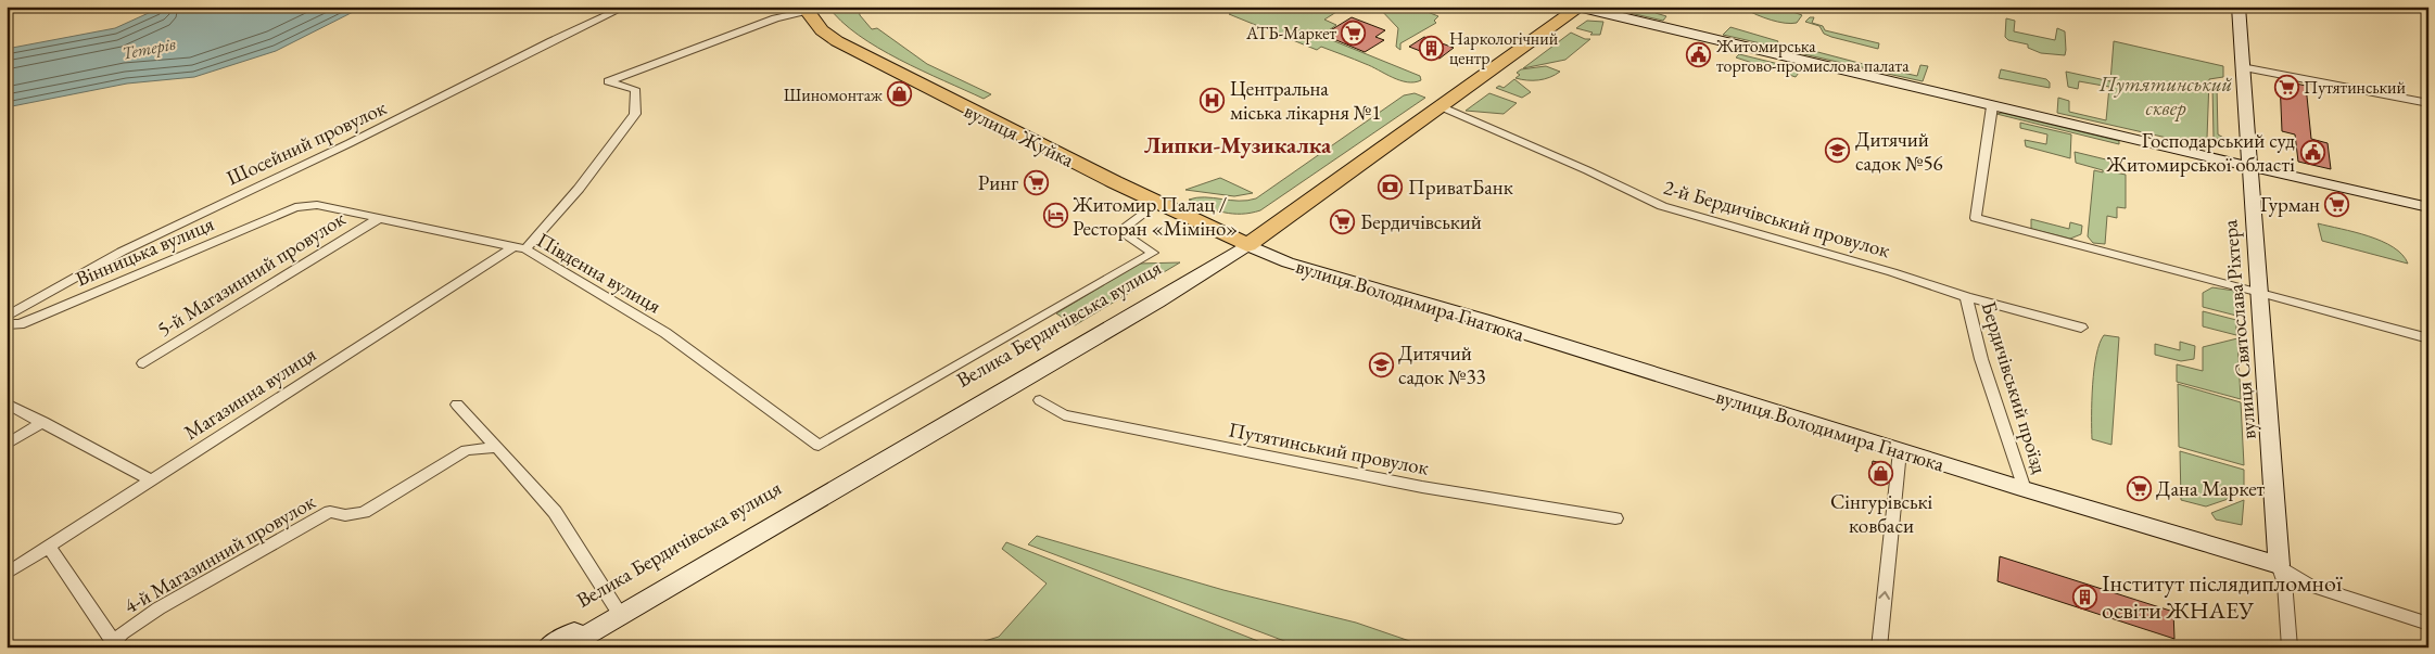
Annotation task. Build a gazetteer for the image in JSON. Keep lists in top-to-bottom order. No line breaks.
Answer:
{"streets":{"highway":["вулиця Жуйка","Велика Бердичівська вулиця"],"main road":["вулиця Володимира Гнатюка","вулиця Святослава Ріхтера"],"street":["Шосейний провулок","2-й Бердичівський провулок","Вінницька вулиця","Південна вулиця","5-й Магазинний провулок","Бердичівський проїзд","Магазинна вулиця","Путятинський провулок","4-й Магазинний провулок"]},"crossings":[["вулиця Жуйка","Південна вулиця"],["вулиця Жуйка","вулиця Володимира Гнатюка"],["вулиця Жуйка","Велика Бердичівська вулиця"],["вулиця Жуйка","Магазинна вулиця"],["Шосейний провулок","Вінницька вулиця"],["2-й Бердичівський провулок","Велика Бердичівська вулиця"],["2-й Бердичівський провулок","Бердичівський проїзд"],["Вінницька вулиця","Південна вулиця"],["Південна вулиця","5-й Магазинний провулок"],["Південна вулиця","Магазинна вулиця"],["вулиця Володимира Гнатюка","Велика Бердичівська вулиця"],["вулиця Володимира Гнатюка","вулиця Святослава Ріхтера"],["вулиця Володимира Гнатюка","Бердичівський проїзд"]],"districts":["Липки-Музикалка"],"water":["Тетерів"],"parks":["Путятинський сквер"],"places":{"supermarket":["АТБ-Маркет","Путятинський","Ринг","Гурман","Бердичівський","Дана Маркет"],"building":["Наркологічний центр","Інститут післядипломної освіти ЖНАЕУ"],"public building":["Житомирська торгово-промислова палата","Господарський суд Житомирської області"],"shop":["Шиномонтаж","Сінгурівські ковбаси"],"hospital":["Центральна міська лікарня №1"],"school or university":["Дитячий садок №56","Дитячий садок №33"],"bank":["ПриватБанк"],"hotel":["Житомир Палац / Ресторан «Міміно»"]}}
